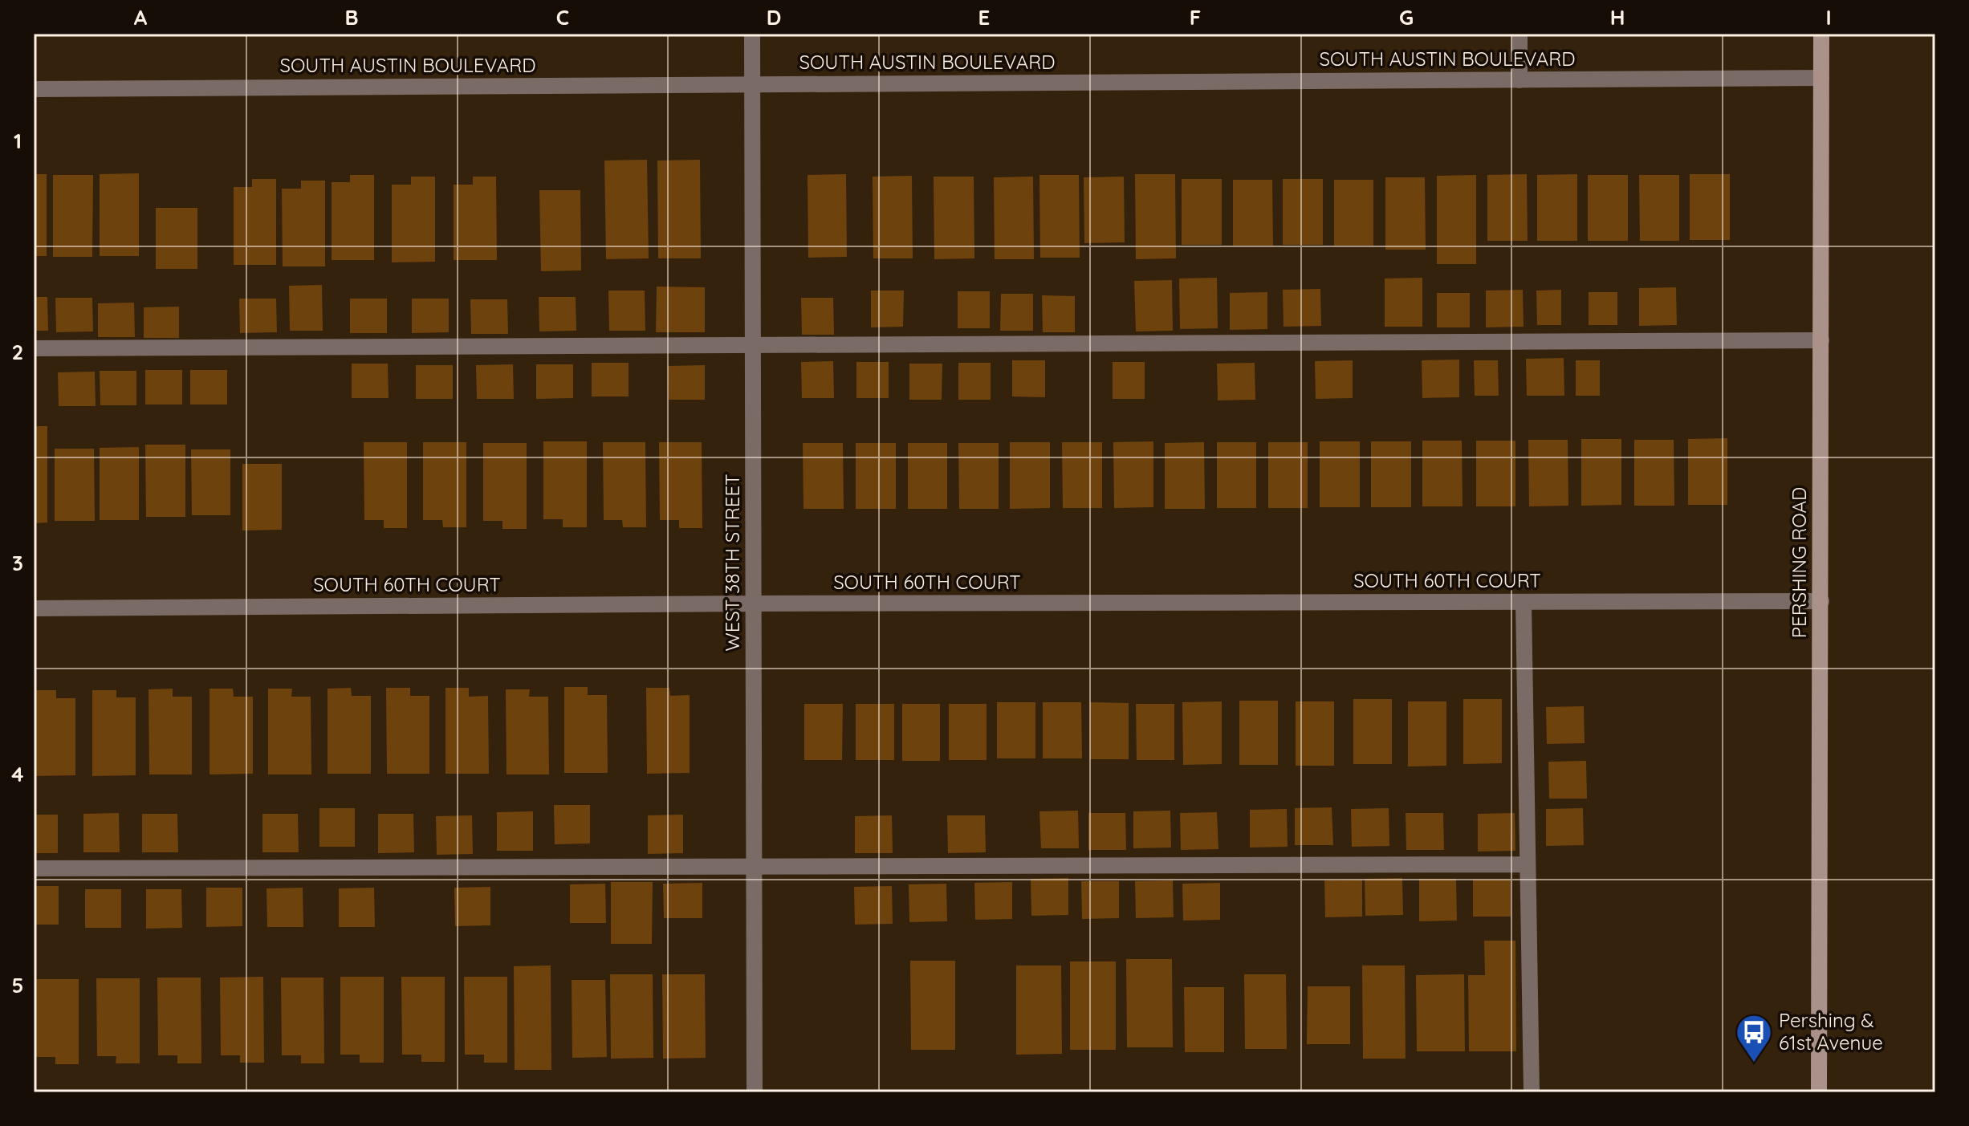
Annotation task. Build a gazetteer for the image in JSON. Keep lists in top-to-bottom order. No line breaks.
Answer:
{"streets":{"main road":["PERSHING ROAD"],"street":["SOUTH AUSTIN BOULEVARD","WEST 38TH STREET","SOUTH 60TH COURT"]},"crossings":[["SOUTH AUSTIN BOULEVARD","WEST 38TH STREET"],["SOUTH AUSTIN BOULEVARD","PERSHING ROAD"],["WEST 38TH STREET","SOUTH 60TH COURT"],["PERSHING ROAD","SOUTH 60TH COURT"]],"places":{"bus stop":["Pershing & 61st Avenue"]},"grid":{"columns":["A","B","C","D","E","F","G","H","I"],"rows":["1","2","3","4","5"]}}
